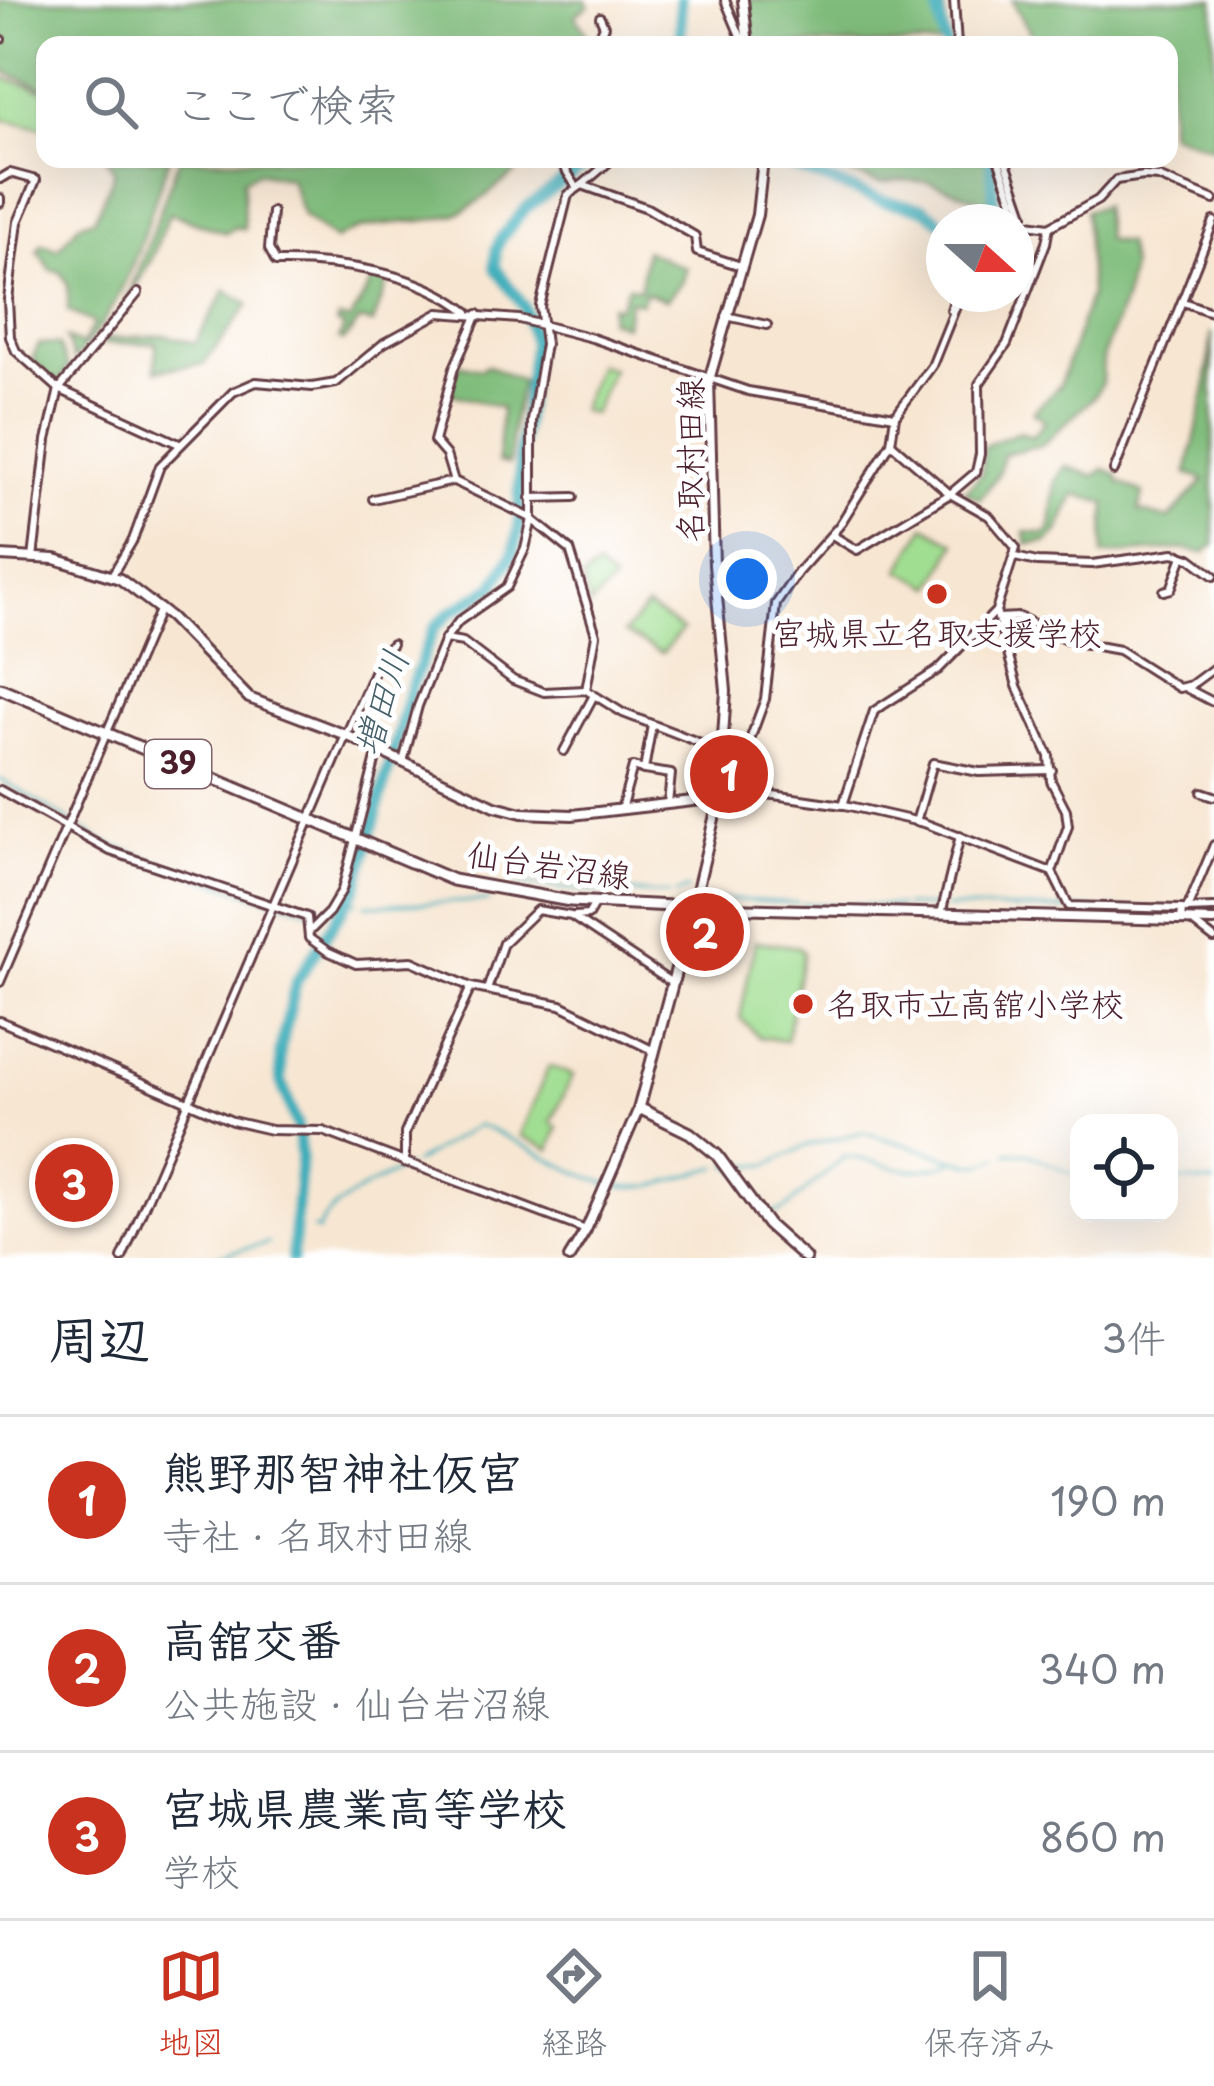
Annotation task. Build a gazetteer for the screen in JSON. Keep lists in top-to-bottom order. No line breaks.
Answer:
{"streets":{"main road":["39","仙台岩沼線"],"street":["名取村田線"]},"crossings":[["名取村田線","仙台岩沼線"]],"water":["増田川"],"places":["宮城県立名取支援学校","名取市立高舘小学校"],"north":"right","page":{"search":"ここで検索","pins":["1","2","3"],"heading":["周辺","3件"],"list":[{"mark":"1","name":"熊野那智神社仮宮","note":"寺社 · 名取村田線","value":"190 m"},{"mark":"2","name":"高舘交番","note":"公共施設 · 仙台岩沼線","value":"340 m"},{"mark":"3","name":"宮城県農業高等学校","note":"学校","value":"860 m"}],"nav":["地図","経路","保存済み"]}}
